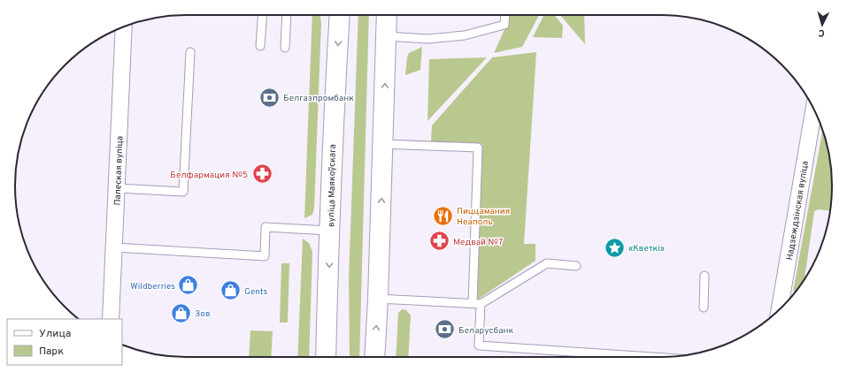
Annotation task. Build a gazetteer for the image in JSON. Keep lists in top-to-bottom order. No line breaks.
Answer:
{"streets":{"main road":["вуліца Маякоўскага"],"street":["Палеская вуліца","Надзеждзінская вуліца"]},"places":{"bank":["Белгазпромбанк","Беларусбанк"],"pharmacy":["Белфармация №5","Медвай №7"],"restaurant":["Пиццамания Неаполь"],"place":["«Кветкі»"],"shop":["Wildberries","Gents","Зов"]},"legend":["Улица","Парк"],"north":"bottom"}
